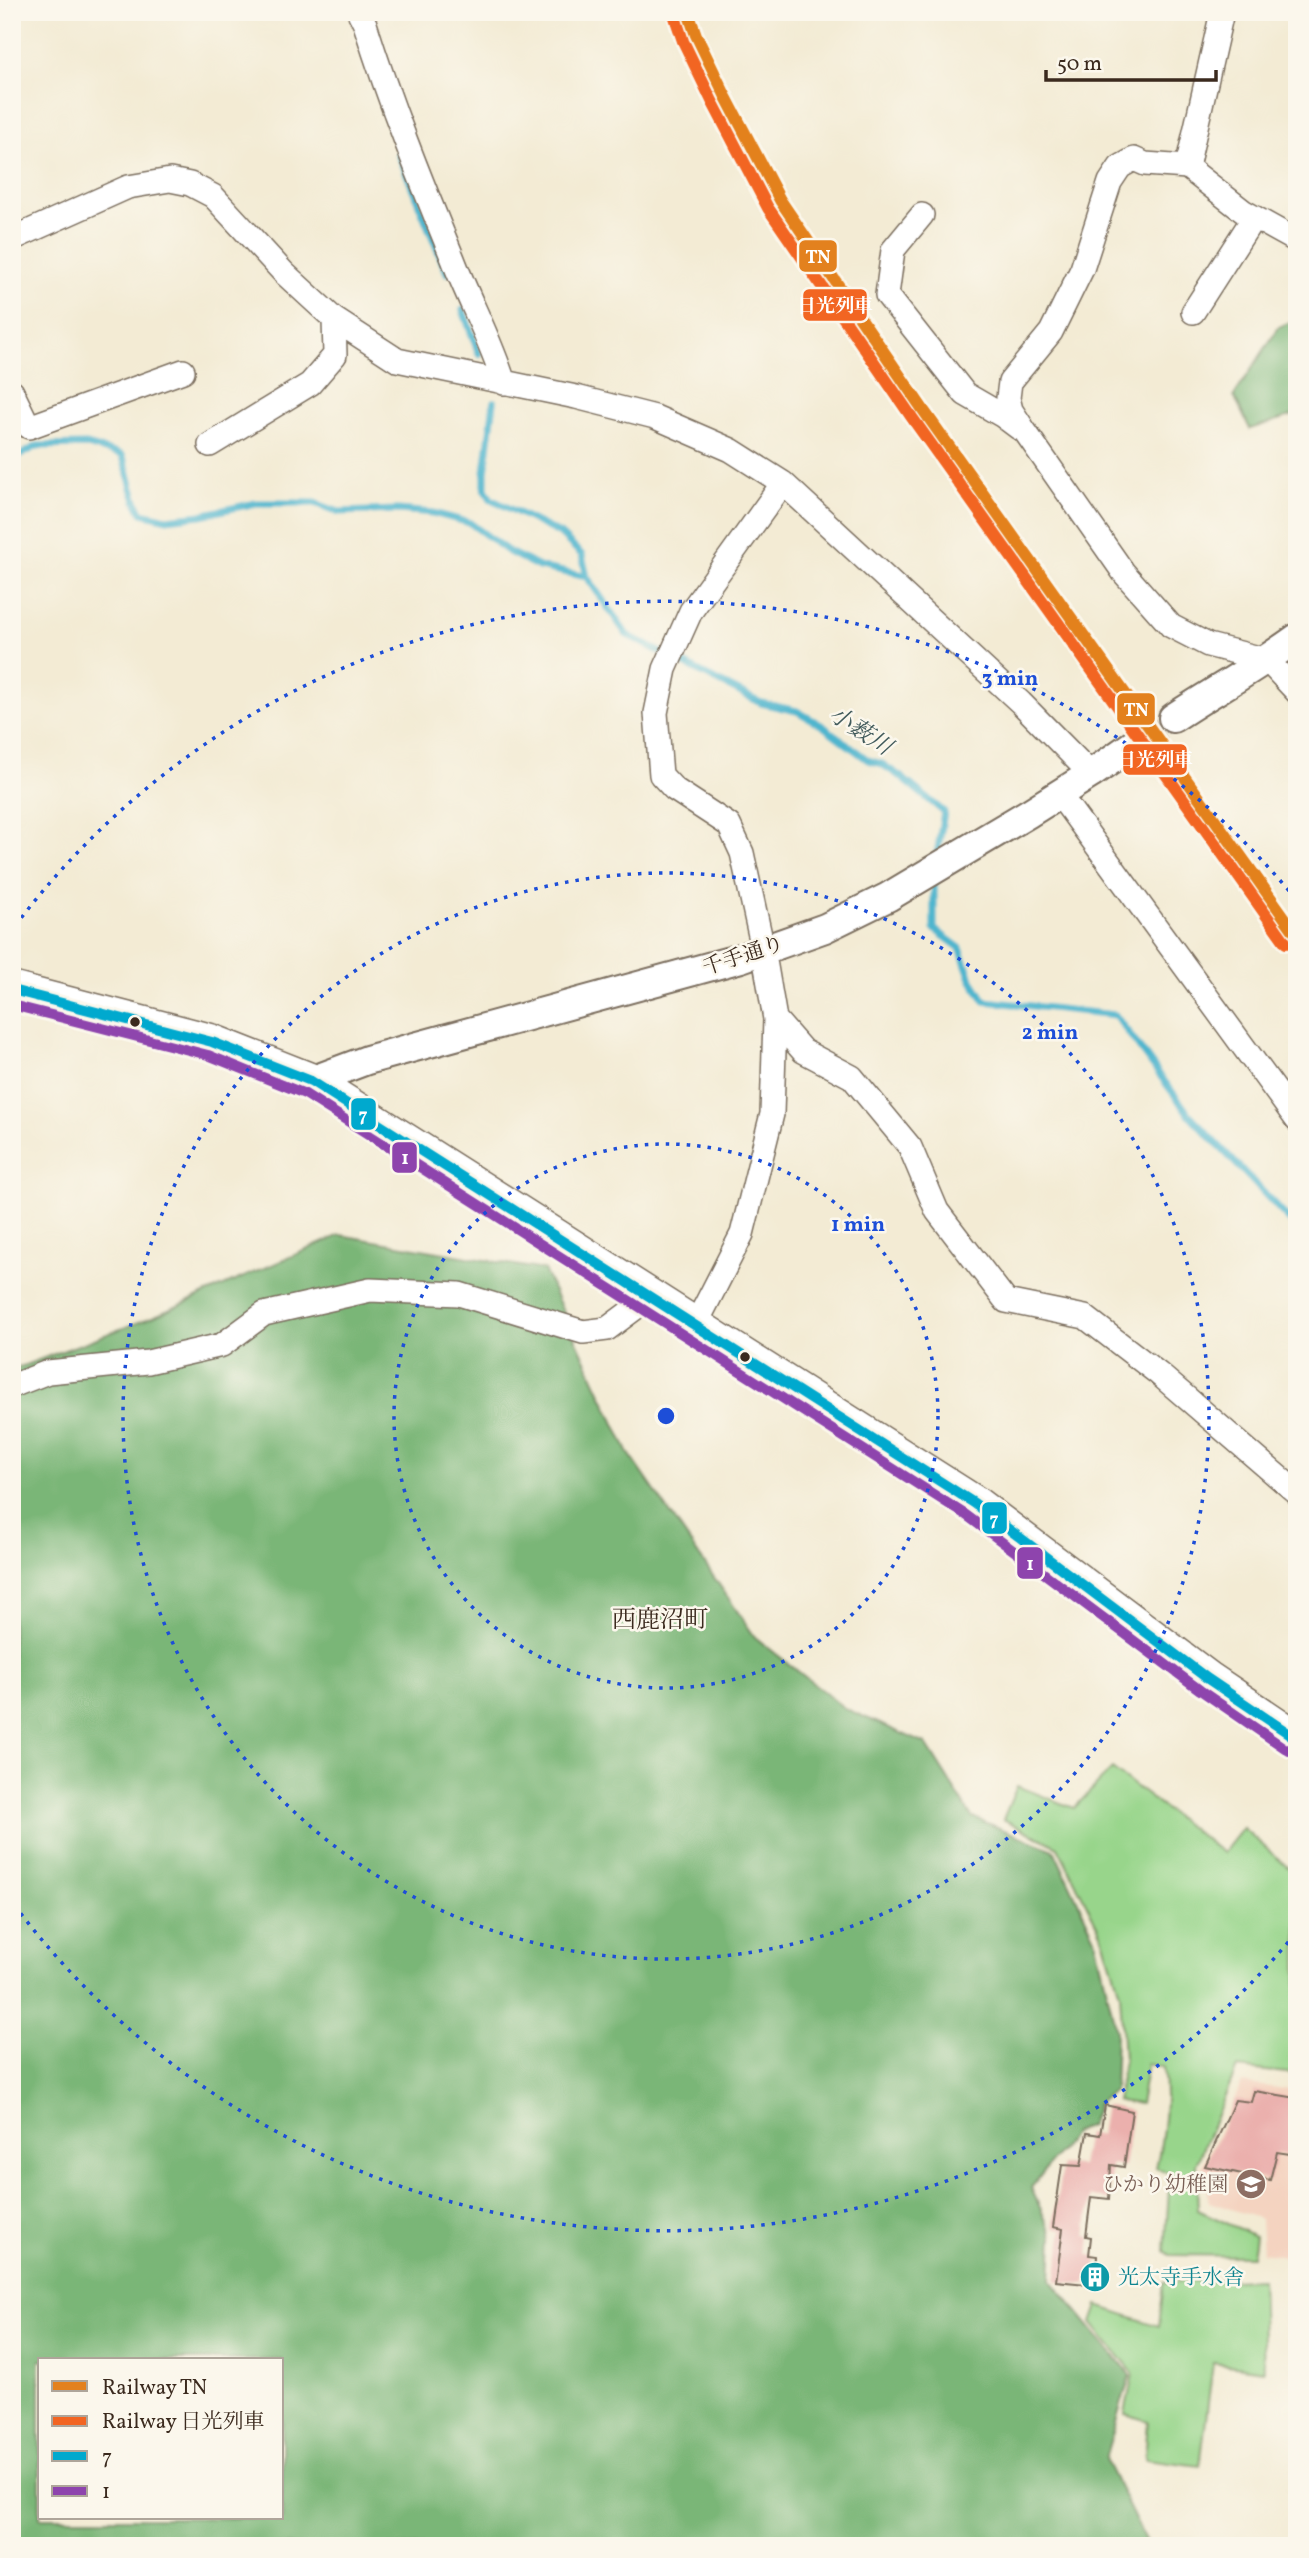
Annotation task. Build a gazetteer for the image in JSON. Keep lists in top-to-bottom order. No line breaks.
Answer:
{"streets":{"street":["千手通り"]},"districts":["西鹿沼町"],"water":["小薮川"],"places":{"school or university":["ひかり幼稚園"],"building":["光太寺手水舎"]},"lines":["rail line TN","rail line 日光列車","transit line 7","transit line 1"],"legend":["Railway TN","Railway 日光列車","7","1"],"scale_bar":"50 m","rings":["3 min","2 min","1 min"]}
